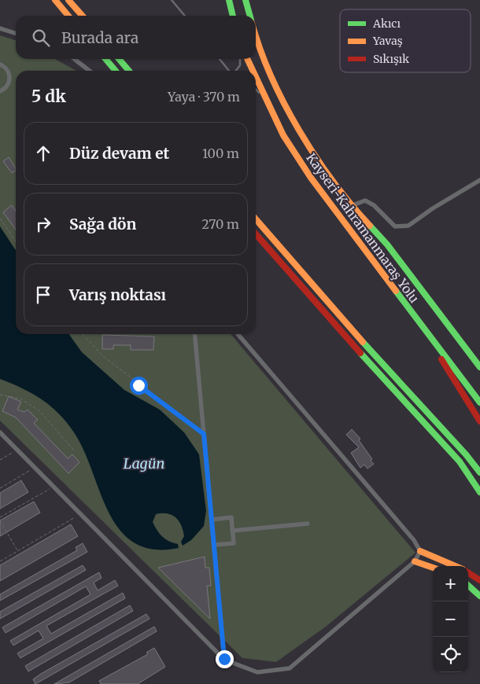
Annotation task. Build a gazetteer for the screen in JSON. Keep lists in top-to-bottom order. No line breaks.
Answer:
{"streets":{"main road":["Kayseri-Kahramanmaraş Yolu"]},"water":["Lagün"],"legend":["Akıcı","Yavaş","Sıkışık"],"page":{"search":"Burada ara","heading":["5 dk","Yaya · 370 m"],"list":[["Düz devam et","100 m"],["Sağa dön","270 m"],"Varış noktası"],"map_buttons":["+","−"]}}
